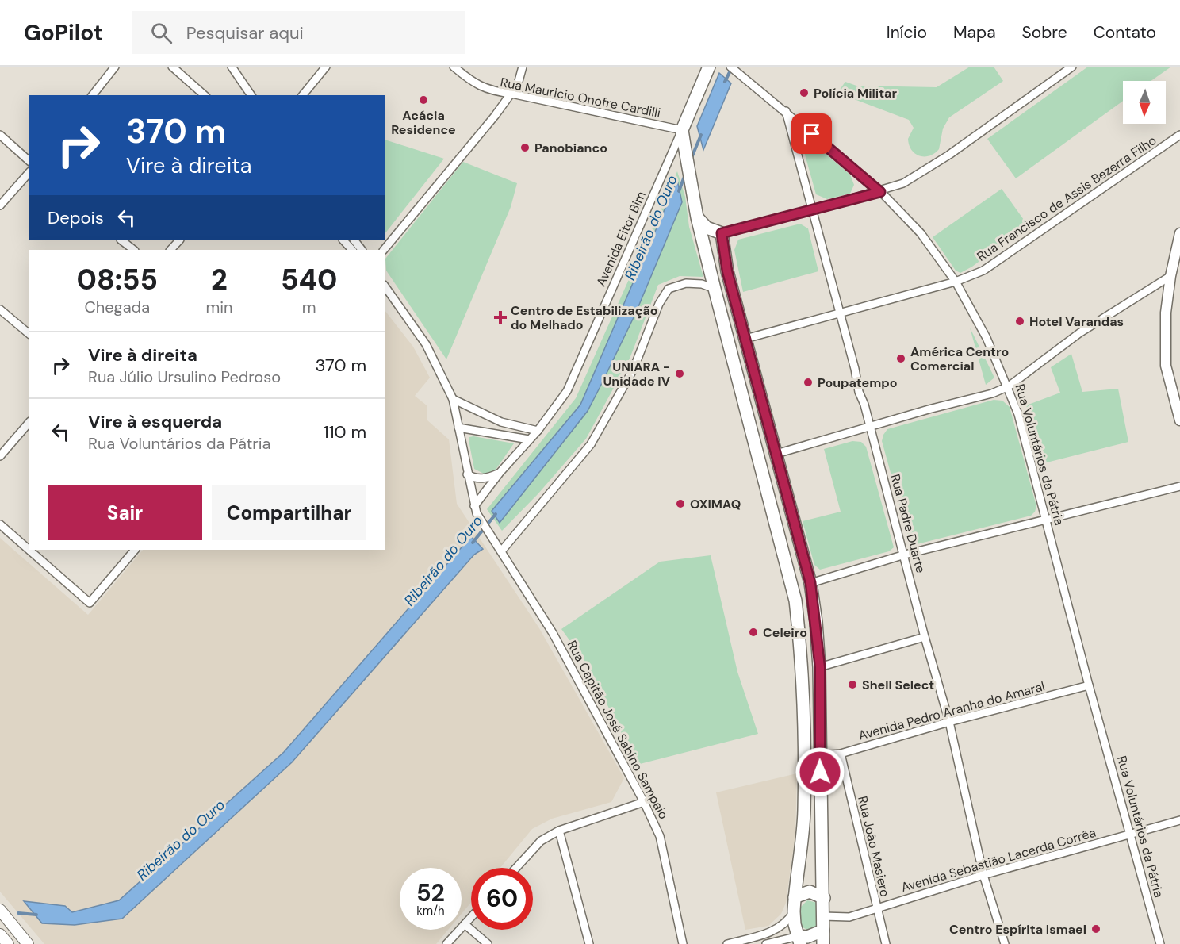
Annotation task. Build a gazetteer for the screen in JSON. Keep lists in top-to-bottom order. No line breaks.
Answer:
{"streets":{"street":["Rua Mauricio Onofre Cardilli","Rua Francisco de Assis Bezerra Filho","Avenida Eitor Bim","Rua Voluntários da Pátria","Rua Padre Duarte","Avenida Pedro Aranha do Amaral","Rua Capitão José Sabino Sampaio","Rua João Masiero","Avenida Sebastião Lacerda Corrêa"]},"crossings":[["Rua Mauricio Onofre Cardilli","Avenida Eitor Bim"],["Rua Francisco de Assis Bezerra Filho","Rua Voluntários da Pátria"],["Rua Francisco de Assis Bezerra Filho","Rua Padre Duarte"],["Avenida Eitor Bim","Rua Capitão José Sabino Sampaio"],["Rua Voluntários da Pátria","Rua Padre Duarte"],["Rua Voluntários da Pátria","Avenida Pedro Aranha do Amaral"],["Rua Voluntários da Pátria","Avenida Sebastião Lacerda Corrêa"],["Rua Padre Duarte","Avenida Pedro Aranha do Amaral"],["Rua Padre Duarte","Avenida Sebastião Lacerda Corrêa"],["Avenida Pedro Aranha do Amaral","Rua João Masiero"],["Rua João Masiero","Avenida Sebastião Lacerda Corrêa"]],"water":["Ribeirão do Ouro"],"places":{"other":["Polícia Militar","Acácia Residence","Panobianco","Hotel Varandas","América Centro Comercial","UNIARA - Unidade IV","Poupatempo","OXIMAQ","Celeiro","Shell Select","Centro Espírita Ismael"],"health":["Centro de Estabilização do Melhado"]},"north":"bottom","page":{"header":"GoPilot","search":"Pesquisar aqui","nav":["Início","Mapa","Sobre","Contato"],"turn":["370 m","Vire à direita"],"then":"Depois","eta":["08:55","Chegada","2","min","540","m"],"list":[{"name":"Vire à direita","note":"Rua Júlio Ursulino Pedroso","value":"370 m"},{"name":"Vire à esquerda","note":"Rua Voluntários da Pátria","value":"110 m"}],"buttons":["Sair","Compartilhar"],"speed":"52 km/h","limit":"60"}}
